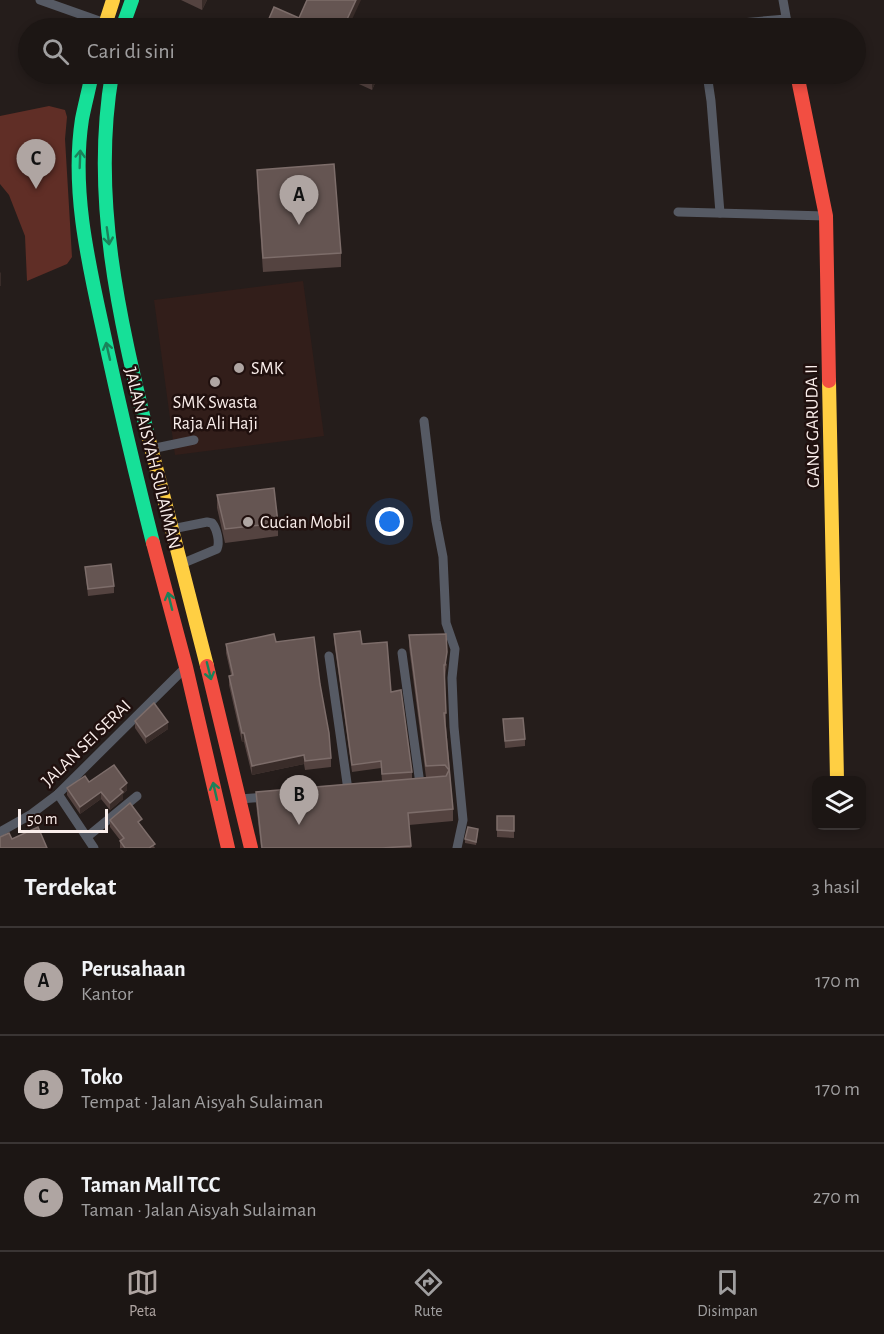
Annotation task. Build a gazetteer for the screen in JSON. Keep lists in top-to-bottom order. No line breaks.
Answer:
{"streets":{"main road":["GANG GARUDA II","JALAN AISYAH SULAIMAN"],"street":["JALAN SEI SERAI"]},"crossings":[["JALAN AISYAH SULAIMAN","JALAN SEI SERAI"]],"places":["SMK","SMK Swasta Raja Ali Haji","Cucian Mobil"],"scale_bar":"50 m","page":{"search":"Cari di sini","pins":["C","A","B"],"scale":"50 m","heading":["Terdekat","3 hasil"],"list":[{"mark":"A","name":"Perusahaan","note":"Kantor","value":"170 m"},{"mark":"B","name":"Toko","note":"Tempat · Jalan Aisyah Sulaiman","value":"170 m"},{"mark":"C","name":"Taman Mall TCC","note":"Taman · Jalan Aisyah Sulaiman","value":"270 m"}],"nav":["Peta","Rute","Disimpan"]}}
